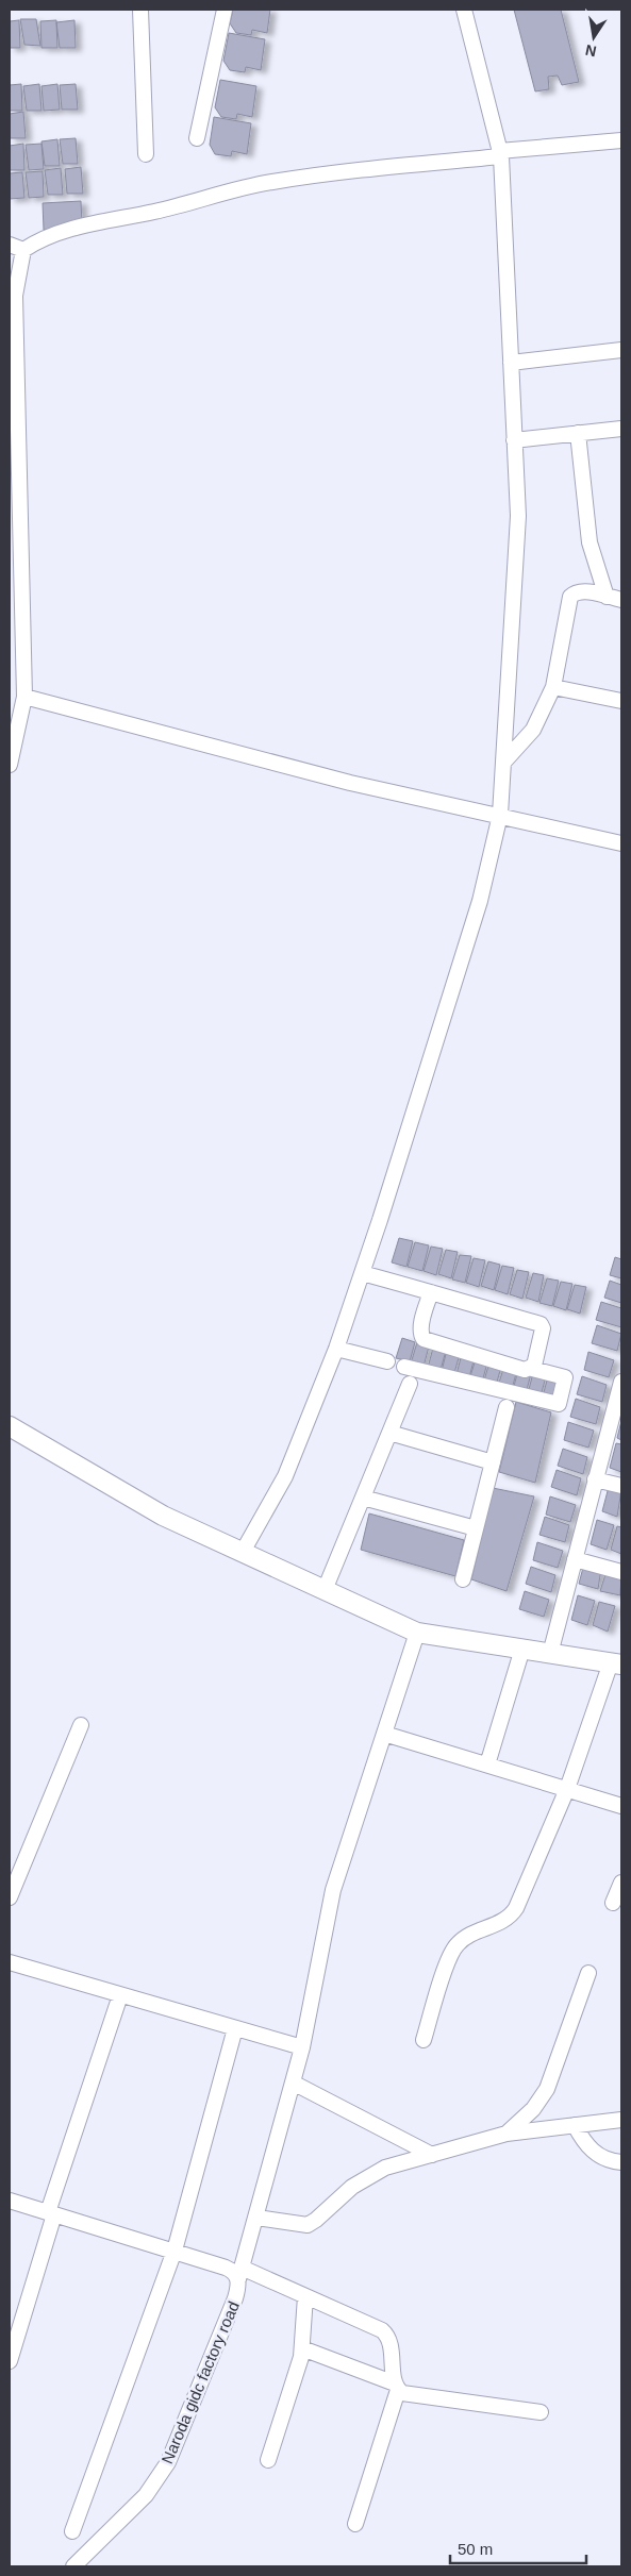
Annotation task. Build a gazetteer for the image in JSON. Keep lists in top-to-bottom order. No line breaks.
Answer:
{"streets":{"street":["Naroda gidc factory road"]},"scale_bar":"50 m","north":"bottom"}
